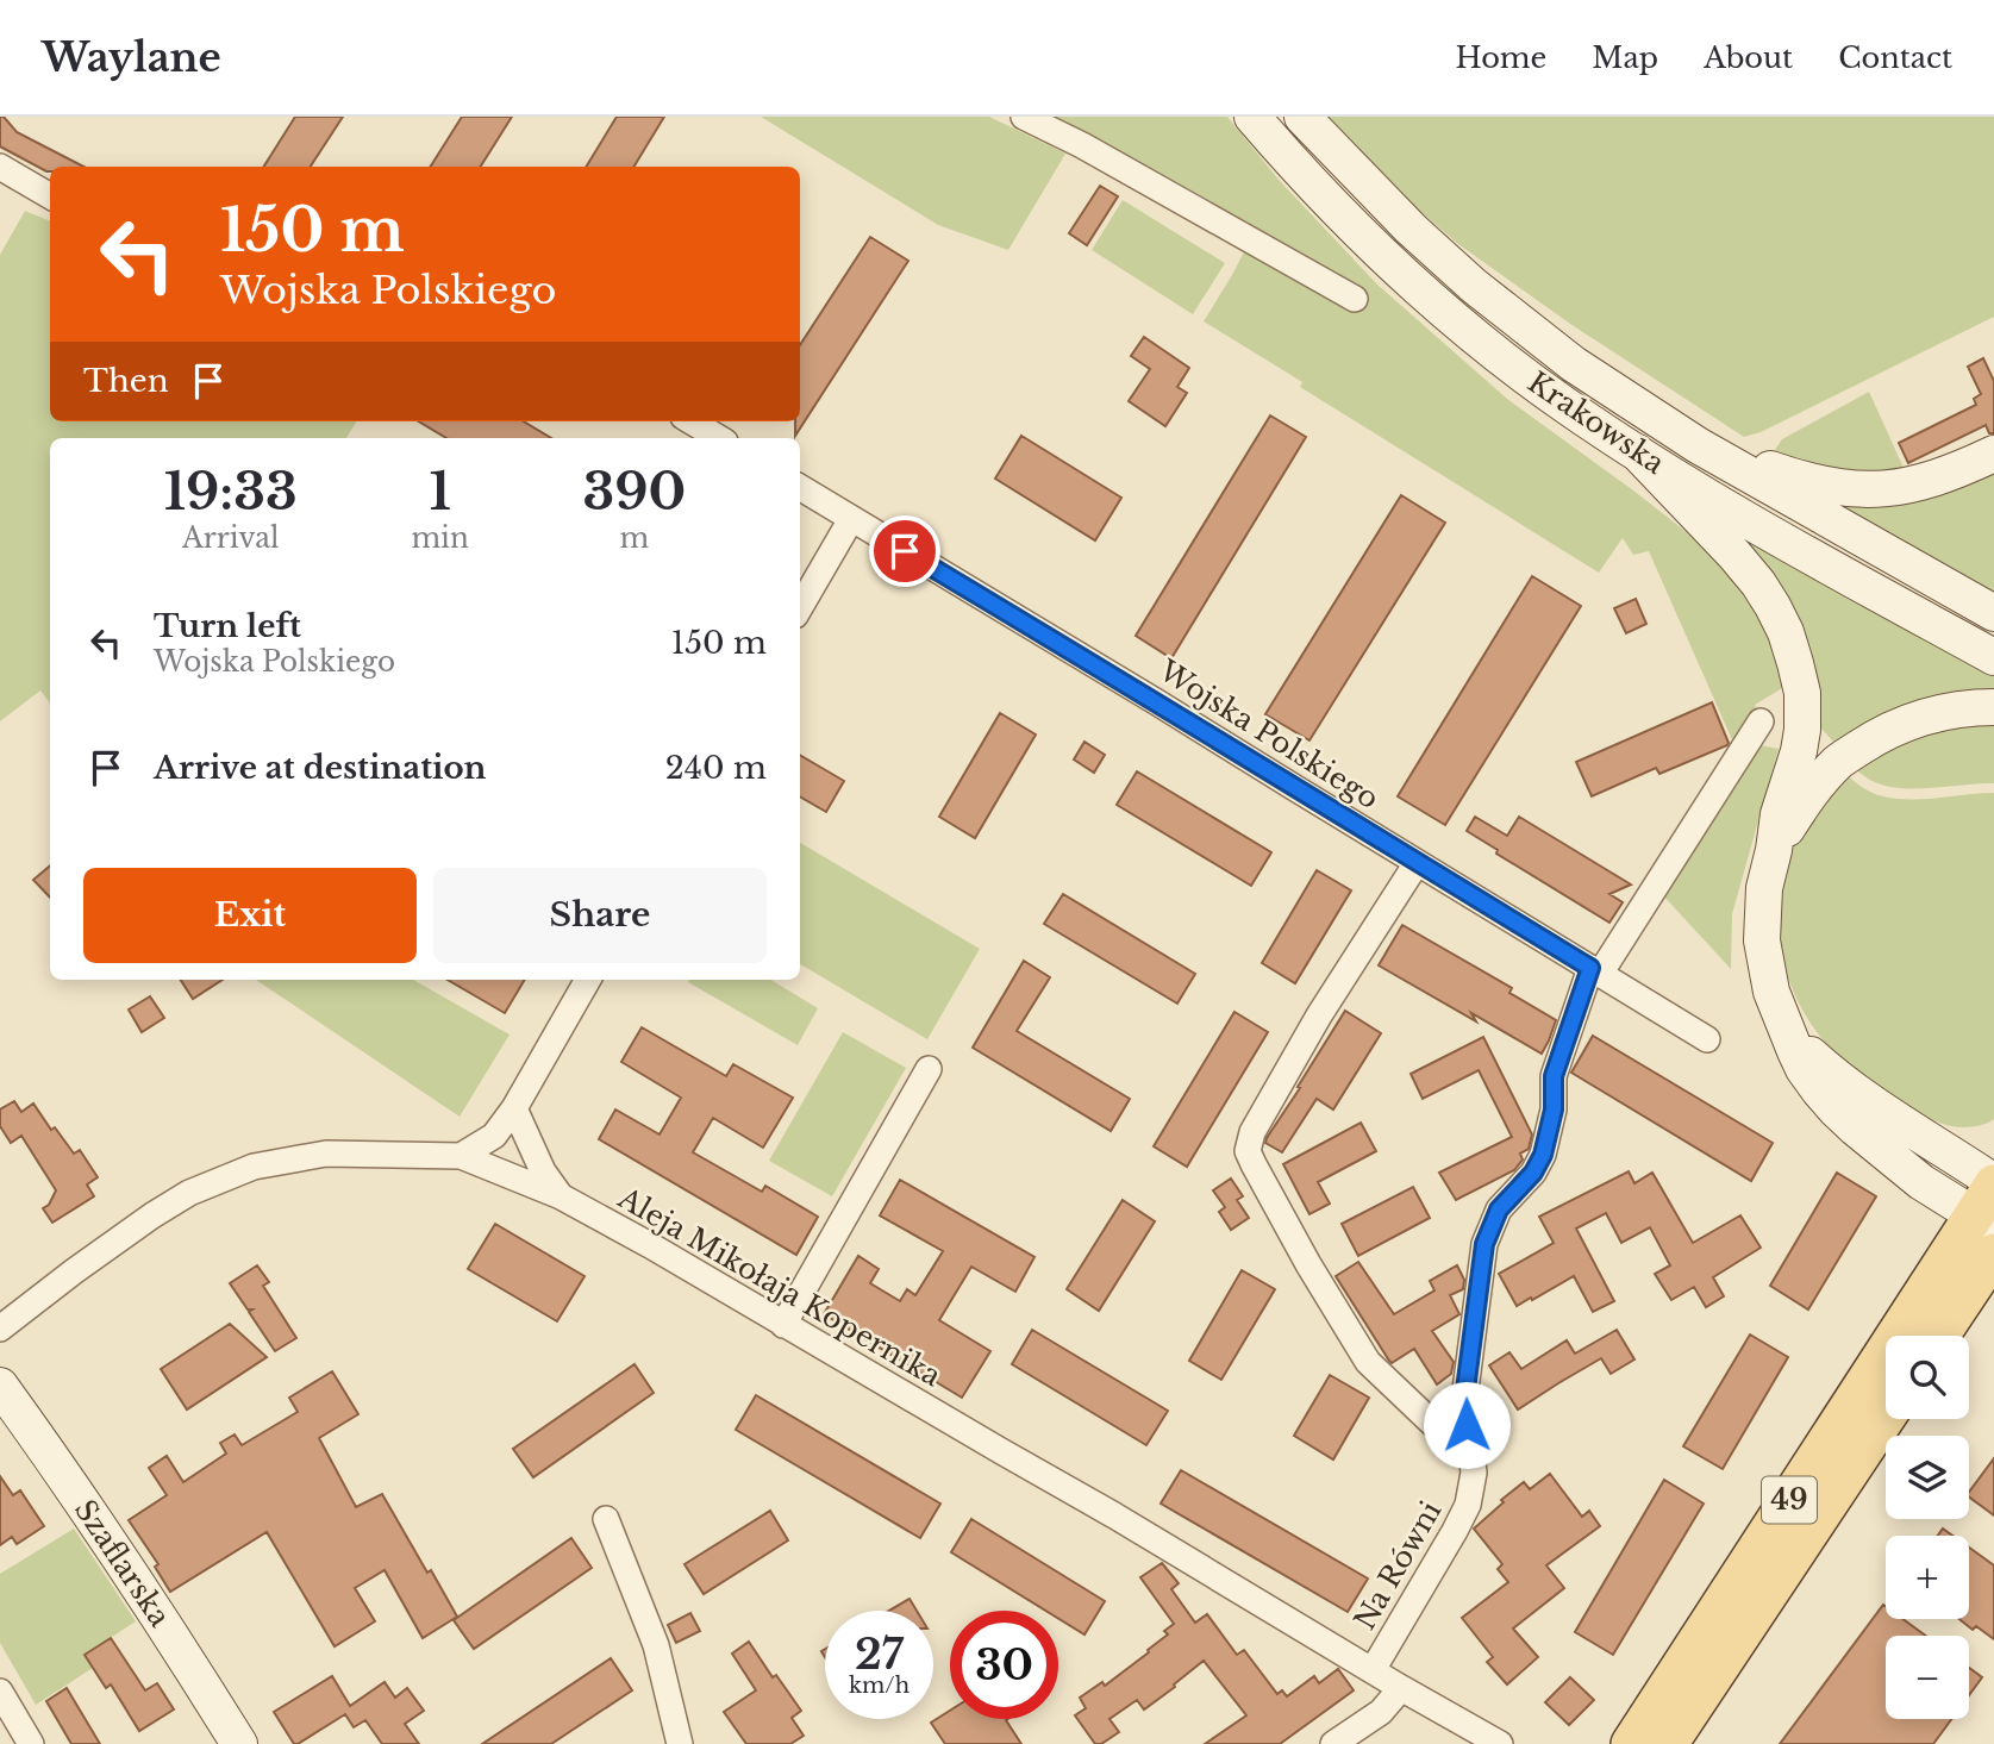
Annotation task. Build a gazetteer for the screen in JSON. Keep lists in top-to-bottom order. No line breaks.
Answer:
{"streets":{"main road":["Krakowska","49","Szaflarska"],"street":["Wojska Polskiego","Aleja Mikołaja Kopernika","Na Równi"]},"crossings":[["Wojska Polskiego","Na Równi"],["Aleja Mikołaja Kopernika","Na Równi"]],"page":{"header":"Waylane","nav":["Home","Map","About","Contact"],"turn":["150 m","Wojska Polskiego"],"then":"Then","eta":["19:33","Arrival","1","min","390","m"],"list":[{"name":"Turn left","note":"Wojska Polskiego","value":"150 m"},{"name":"Arrive at destination","value":"240 m"}],"buttons":["Exit","Share"],"map_buttons":["+","−"],"speed":"27 km/h","limit":"30"}}
